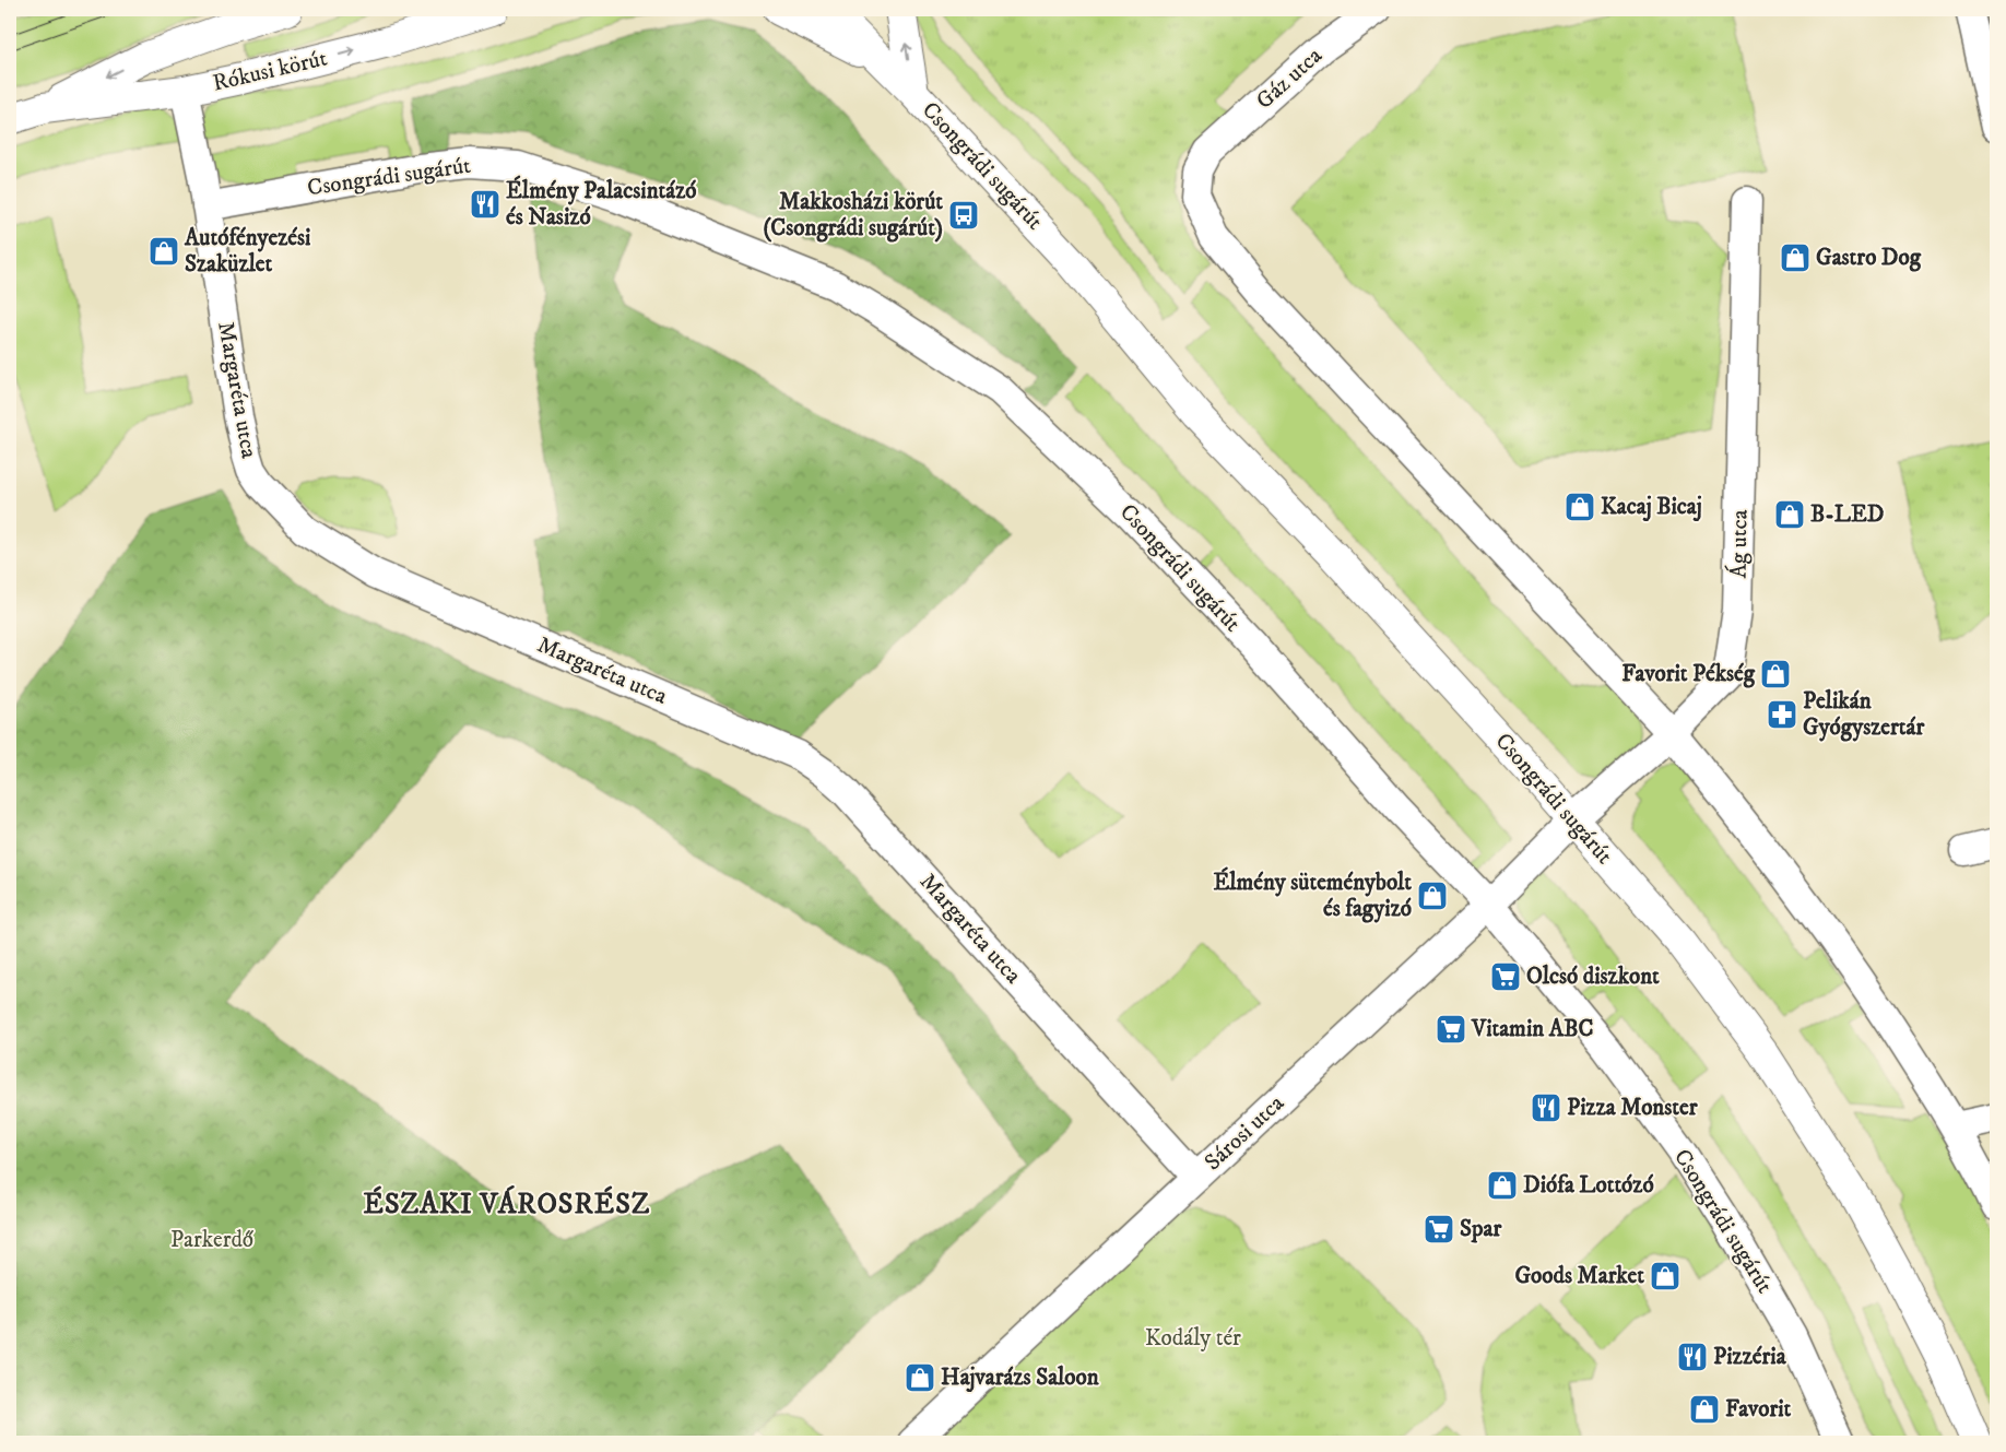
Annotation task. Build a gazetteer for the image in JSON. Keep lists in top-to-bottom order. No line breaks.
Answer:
{"streets":{"main road":["Rókusi körút","Csongrádi sugárút"],"street":["Gáz utca","Margaréta utca","Ág utca","Sárosi utca"]},"crossings":[["Rókusi körút","Margaréta utca"],["Gáz utca","Ág utca"],["Csongrádi sugárút","Margaréta utca"],["Csongrádi sugárút","Ág utca"],["Csongrádi sugárút","Sárosi utca"],["Margaréta utca","Sárosi utca"],["Ág utca","Sárosi utca"]],"districts":["ÉSZAKI VÁROSRÉSZ"],"parks":["Parkerdő","Kodály tér"],"places":{"restaurant":["Élmény Palacsintázó és Nasizó","Pizza Monster","Pizzéria"],"bus stop":["Makkosházi körút (Csongrádi sugárút)"],"shop":["Autófényezési Szaküzlet","Gastro Dog","Kacaj Bicaj","B-LED","Favorit Pékség","Élmény süteménybolt és fagyizó","Diófa Lottózó","Goods Market","Hajvarázs Saloon","Favorit"],"pharmacy":["Pelikán Gyógyszertár"],"supermarket":["Olcsó diszkont","Vitamin ABC","Spar"]}}
